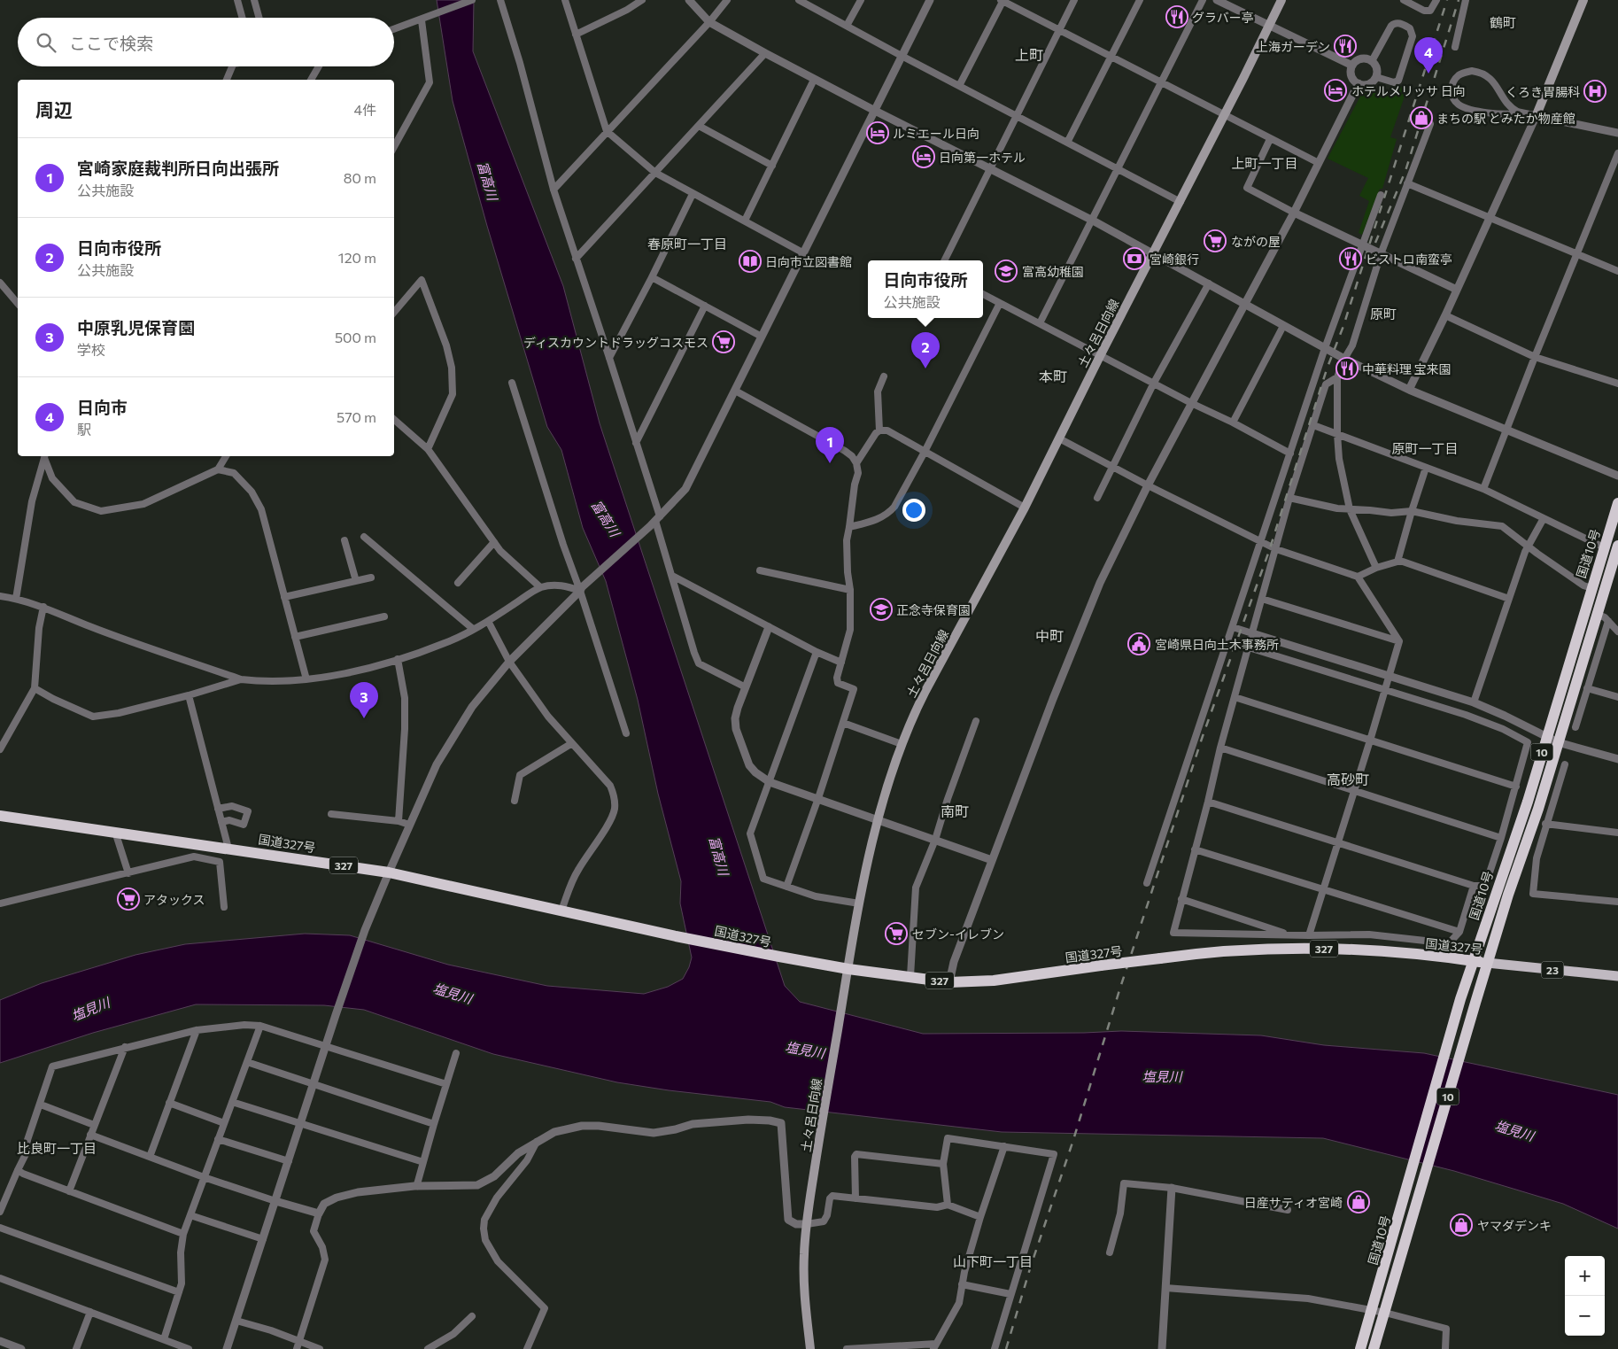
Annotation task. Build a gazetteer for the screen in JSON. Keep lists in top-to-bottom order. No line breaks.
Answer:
{"streets":{"highway":["国道10号","10","国道327号","327"],"main road":["土々呂日向線","23"]},"crossings":[["土々呂日向線","国道327号"],["国道10号","国道327号"],["10","国道327号"],["10","23"],["国道327号","23"]],"districts":["鶴町","上町","上町一丁目","春原町一丁目","原町","本町","原町一丁目","中町","高砂町","南町","比良町一丁目","山下町一丁目"],"water":["富高川","塩見川"],"places":{"restaurant":["グラバー亭","上海ガーデン","ビストロ南蛮亭","中華料理 宝来園"],"hotel":["ホテルメリッサ 日向","ルミエール日向","日向第一ホテル"],"hospital":["くろき胃腸科"],"shop":["まちの駅 とみたか物産館","日産サティオ宮崎","ヤマダデンキ"],"supermarket":["ながの屋","ディスカウントドラッグコスモス","アタックス","セブン-イレブン"],"bank":["宮崎銀行"],"library":["日向市立図書館"],"school or university":["富高幼稚園","正念寺保育園"],"public building":["宮崎県日向土木事務所"]},"page":{"search":"ここで検索","pins":["4","2","1","3"],"heading":["周辺","4件"],"list":[{"mark":"1","name":"宮崎家庭裁判所日向出張所","note":"公共施設","value":"80 m"},{"mark":"2","name":"日向市役所","note":"公共施設","value":"120 m"},{"mark":"3","name":"中原乳児保育園","note":"学校","value":"500 m"},{"mark":"4","name":"日向市","note":"駅","value":"570 m"}],"popup":["日向市役所","公共施設"],"map_buttons":["+","−"]}}
